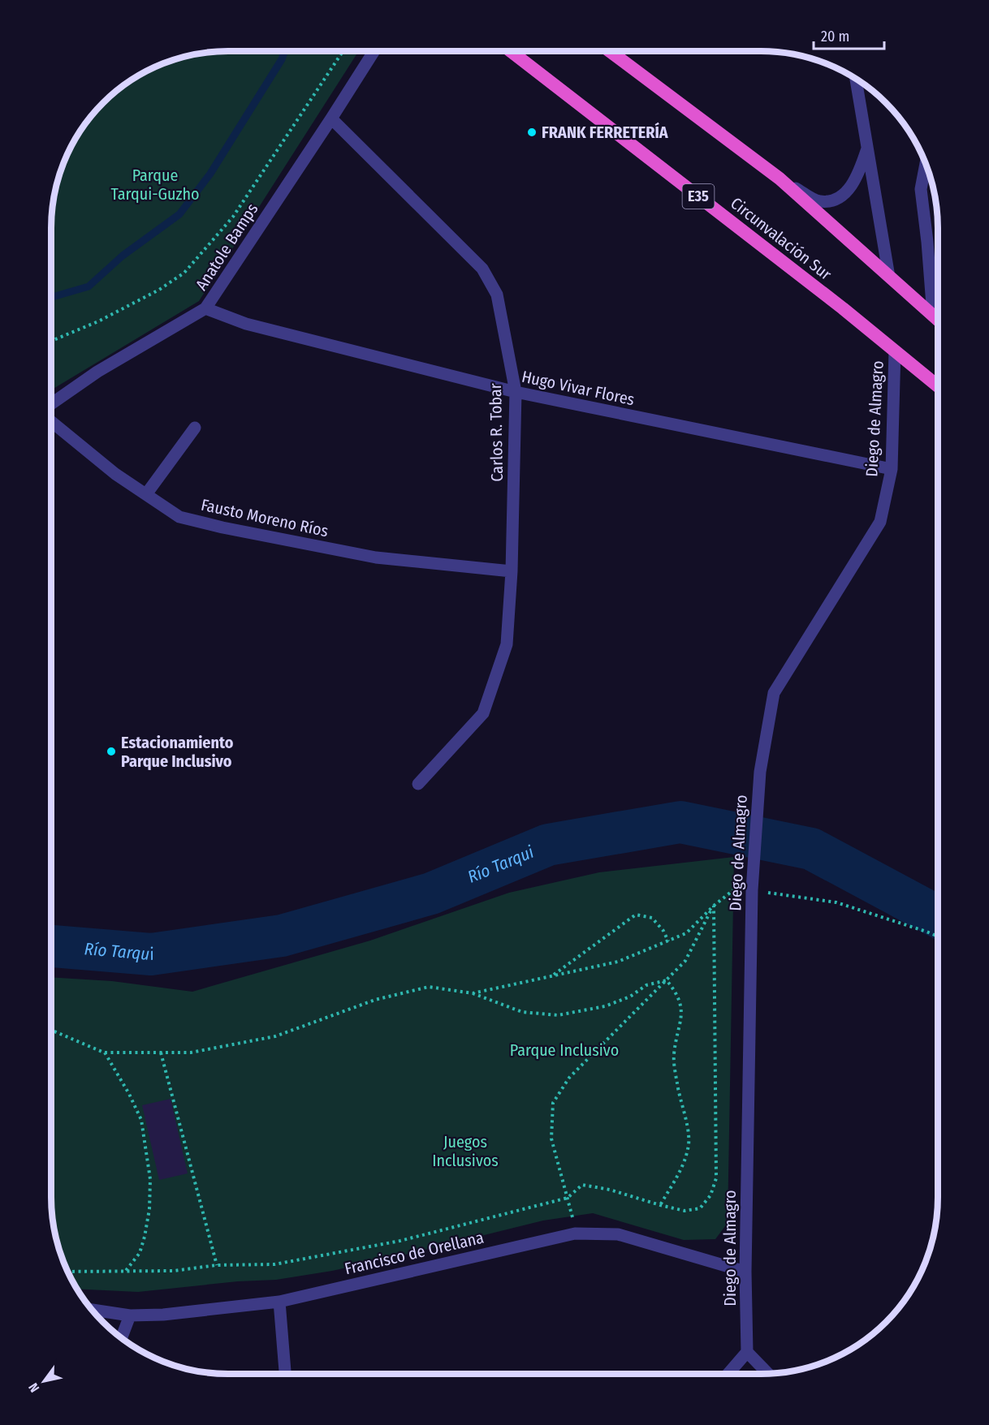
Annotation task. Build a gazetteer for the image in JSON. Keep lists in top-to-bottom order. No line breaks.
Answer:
{"streets":{"highway":["E35","Circunvalación Sur"],"street":["Anatole Bamps","Hugo Vivar Flores","Diego de Almagro","Carlos R. Tobar","Fausto Moreno Ríos","Francisco de Orellana"]},"crossings":[["Circunvalación Sur","Diego de Almagro"],["Anatole Bamps","Hugo Vivar Flores"],["Anatole Bamps","Carlos R. Tobar"],["Hugo Vivar Flores","Diego de Almagro"],["Hugo Vivar Flores","Carlos R. Tobar"],["Diego de Almagro","Francisco de Orellana"],["Carlos R. Tobar","Fausto Moreno Ríos"]],"water":["Río Tarqui"],"parks":["Parque Tarqui-Guzho","Parque Inclusivo","Juegos Inclusivos"],"places":["FRANK FERRETERÍA","Estacionamiento Parque Inclusivo"],"scale_bar":"20 m","north":"bottom left"}
